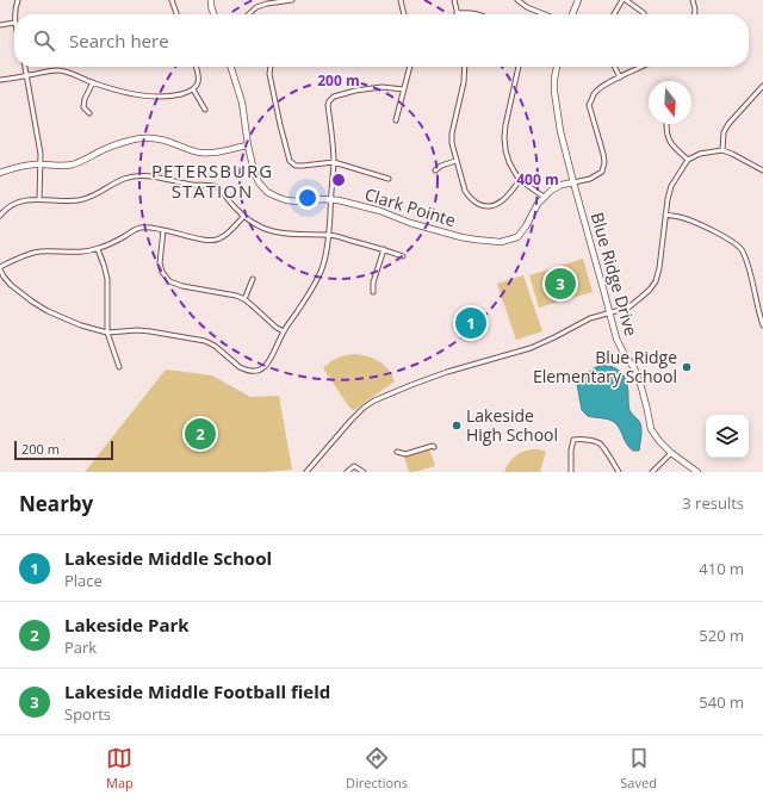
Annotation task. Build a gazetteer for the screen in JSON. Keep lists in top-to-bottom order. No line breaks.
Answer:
{"streets":{"street":["Clark Pointe","Blue Ridge Drive"]},"crossings":[["Clark Pointe","Blue Ridge Drive"]],"districts":["PETERSBURG STATION"],"places":["Blue Ridge Elementary School","Lakeside High School"],"scale_bar":"200 m","north":"bottom","page":{"search":"Search here","pins":["3","1","2"],"scale":"200 m","heading":["Nearby","3 results"],"list":[{"mark":"1","name":"Lakeside Middle School","note":"Place","value":"410 m"},{"mark":"2","name":"Lakeside Park","note":"Park","value":"520 m"},{"mark":"3","name":"Lakeside Middle Football field","note":"Sports","value":"540 m"}],"nav":["Map","Directions","Saved"]},"rings":["200 m","400 m"]}
